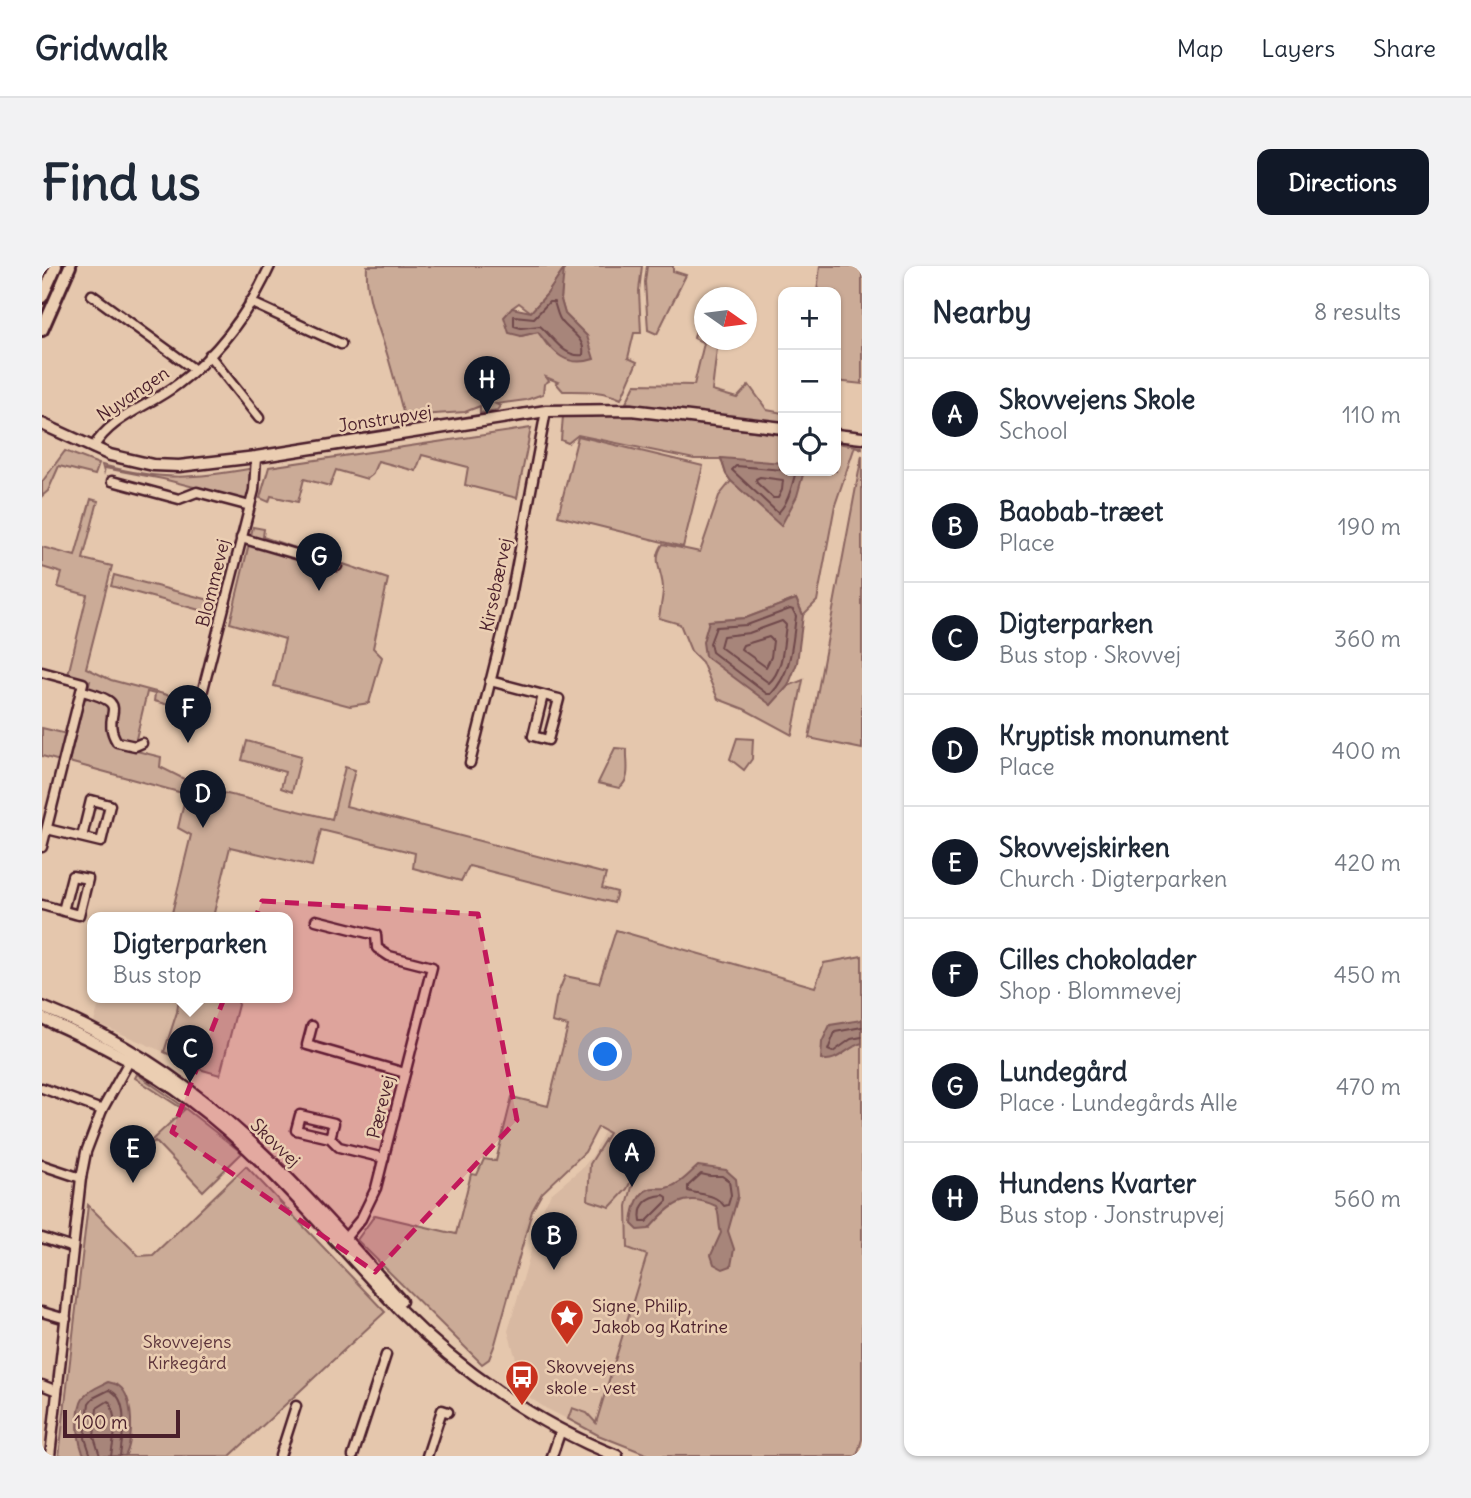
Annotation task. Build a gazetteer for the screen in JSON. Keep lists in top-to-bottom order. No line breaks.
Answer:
{"streets":{"street":["Nyvangen","Jonstrupvej","Blommevej","Kirsebærvej","Pærevej","Skovvej"]},"crossings":[["Nyvangen","Jonstrupvej"],["Jonstrupvej","Blommevej"],["Jonstrupvej","Kirsebærvej"],["Pærevej","Skovvej"]],"parks":["Skovvejens Kirkegård"],"places":{"place":["Signe, Philip, Jakob og Katrine"],"bus stop":["Skovvejens skole - vest"]},"scale_bar":"100 m","north":"right","page":{"header":"Gridwalk","nav":["Map","Layers","Share"],"buttons":"Directions","title":"Find us","heading":["Nearby","8 results"],"map_buttons":["+","−"],"pins":["H","G","F","D","C","E","A","B"],"list":[{"mark":"A","name":"Skovvejens Skole","note":"School","value":"110 m"},{"mark":"B","name":"Baobab-træet","note":"Place","value":"190 m"},{"mark":"C","name":"Digterparken","note":"Bus stop · Skovvej","value":"360 m"},{"mark":"D","name":"Kryptisk monument","note":"Place","value":"400 m"},{"mark":"E","name":"Skovvejskirken","note":"Church · Digterparken","value":"420 m"},{"mark":"F","name":"Cilles chokolader","note":"Shop · Blommevej","value":"450 m"},{"mark":"G","name":"Lundegård","note":"Place · Lundegårds Alle","value":"470 m"},{"mark":"H","name":"Hundens Kvarter","note":"Bus stop · Jonstrupvej","value":"560 m"}],"popup":["Digterparken","Bus stop"],"scale":"100 m"}}
